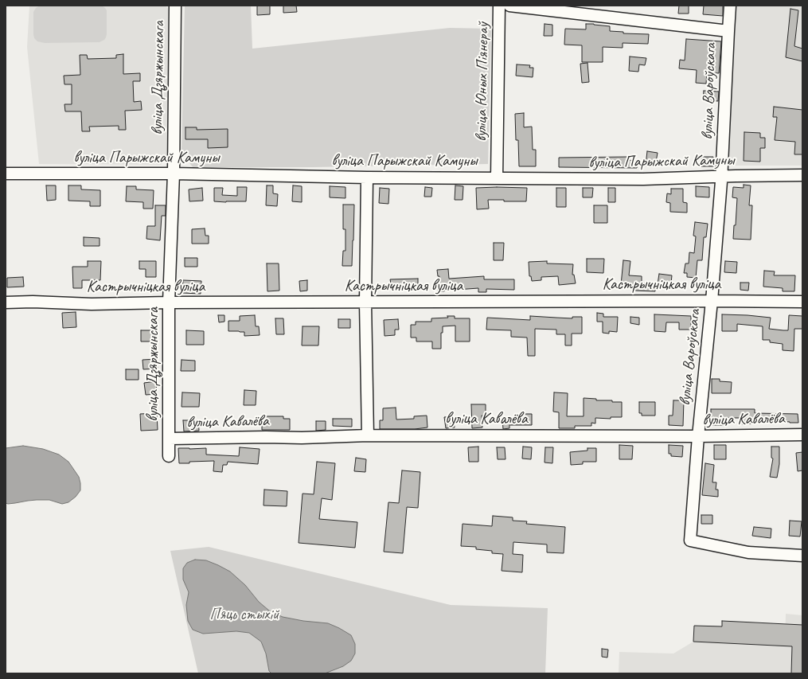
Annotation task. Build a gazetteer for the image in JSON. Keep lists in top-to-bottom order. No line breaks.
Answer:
{"streets":{"street":["вуліца Дзяржынскага","вуліца Юных Піянераў","вуліца Вароўскага","вуліца Парыжскай Камуны","Кастрычніцкая вуліца","вуліца Кавалёва"]},"crossings":[["вуліца Дзяржынскага","вуліца Парыжскай Камуны"],["вуліца Дзяржынскага","Кастрычніцкая вуліца"],["вуліца Дзяржынскага","вуліца Кавалёва"],["вуліца Юных Піянераў","вуліца Парыжскай Камуны"],["вуліца Вароўскага","вуліца Парыжскай Камуны"],["вуліца Вароўскага","Кастрычніцкая вуліца"],["вуліца Вароўскага","вуліца Кавалёва"]],"parks":["Пяць стыхій"]}
